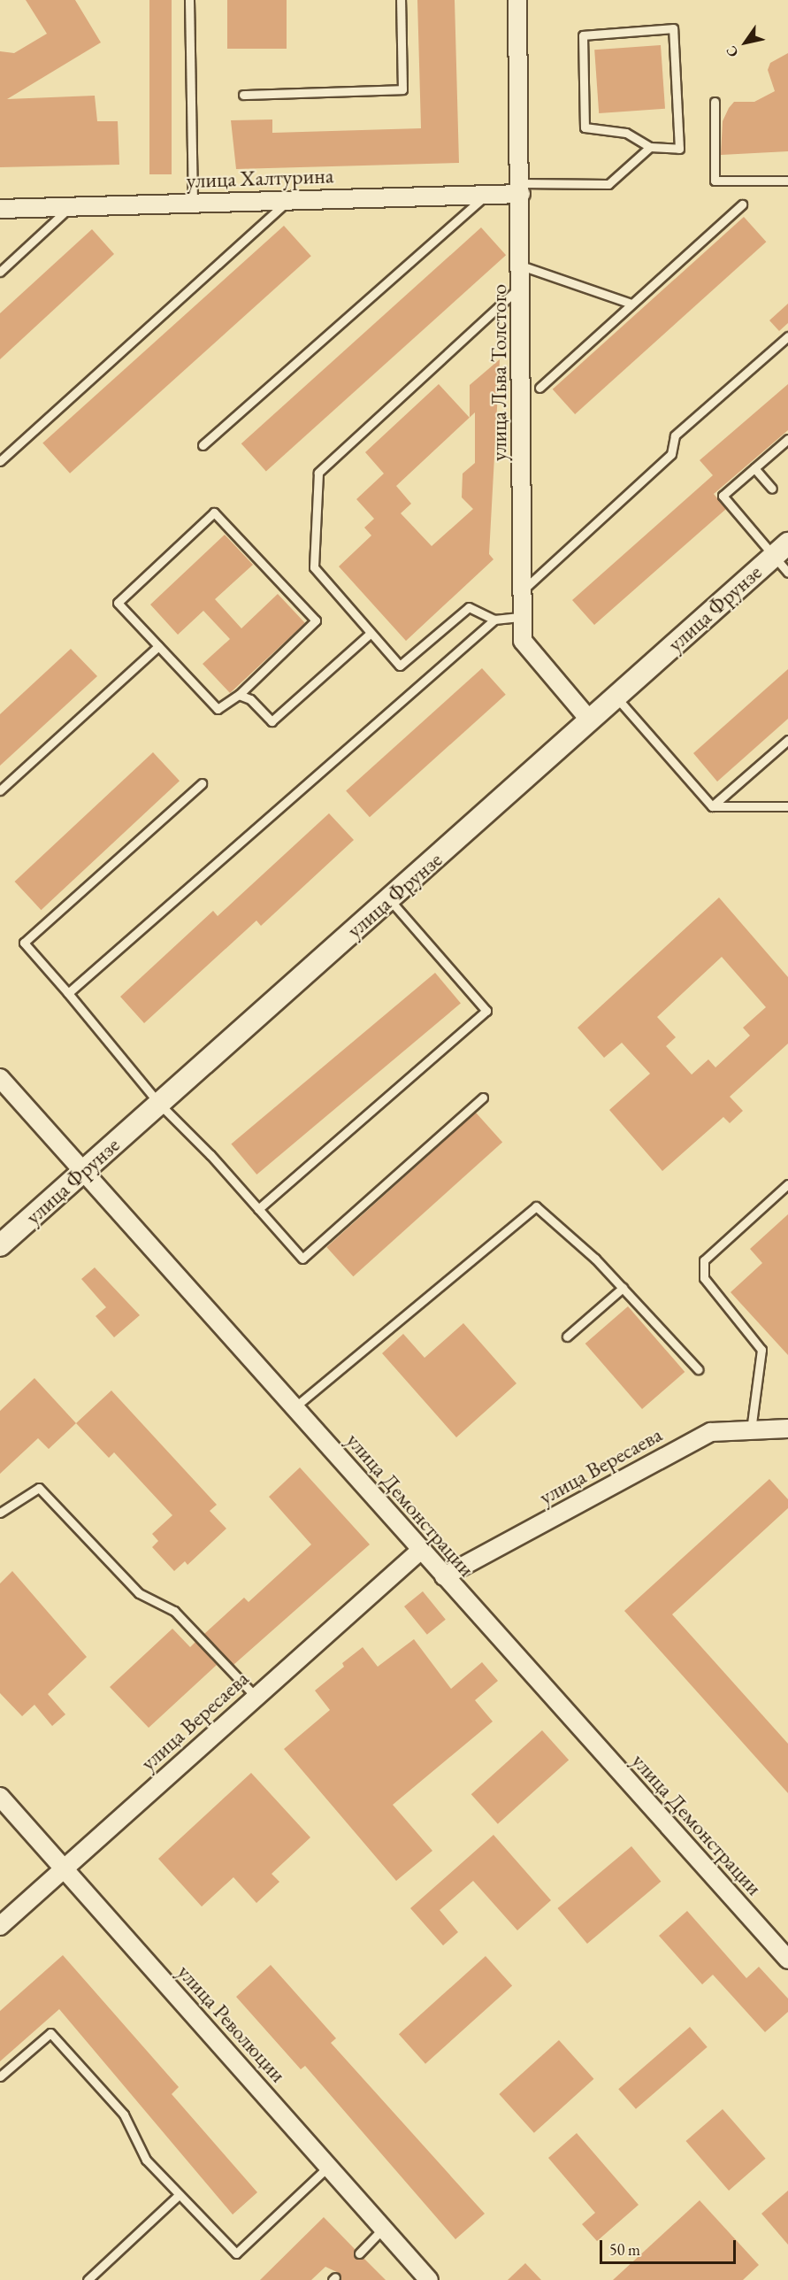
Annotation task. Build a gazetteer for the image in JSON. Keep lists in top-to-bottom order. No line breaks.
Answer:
{"streets":{"street":["улица Халтурина","улица Льва Толстого","улица Фрунзе","улица Вересаева","улица Демонстрации","улица Революции"]},"crossings":[["улица Халтурина","улица Льва Толстого"],["улица Льва Толстого","улица Фрунзе"],["улица Фрунзе","улица Демонстрации"],["улица Вересаева","улица Демонстрации"],["улица Вересаева","улица Революции"]],"scale_bar":"50 m","north":"bottom left"}
